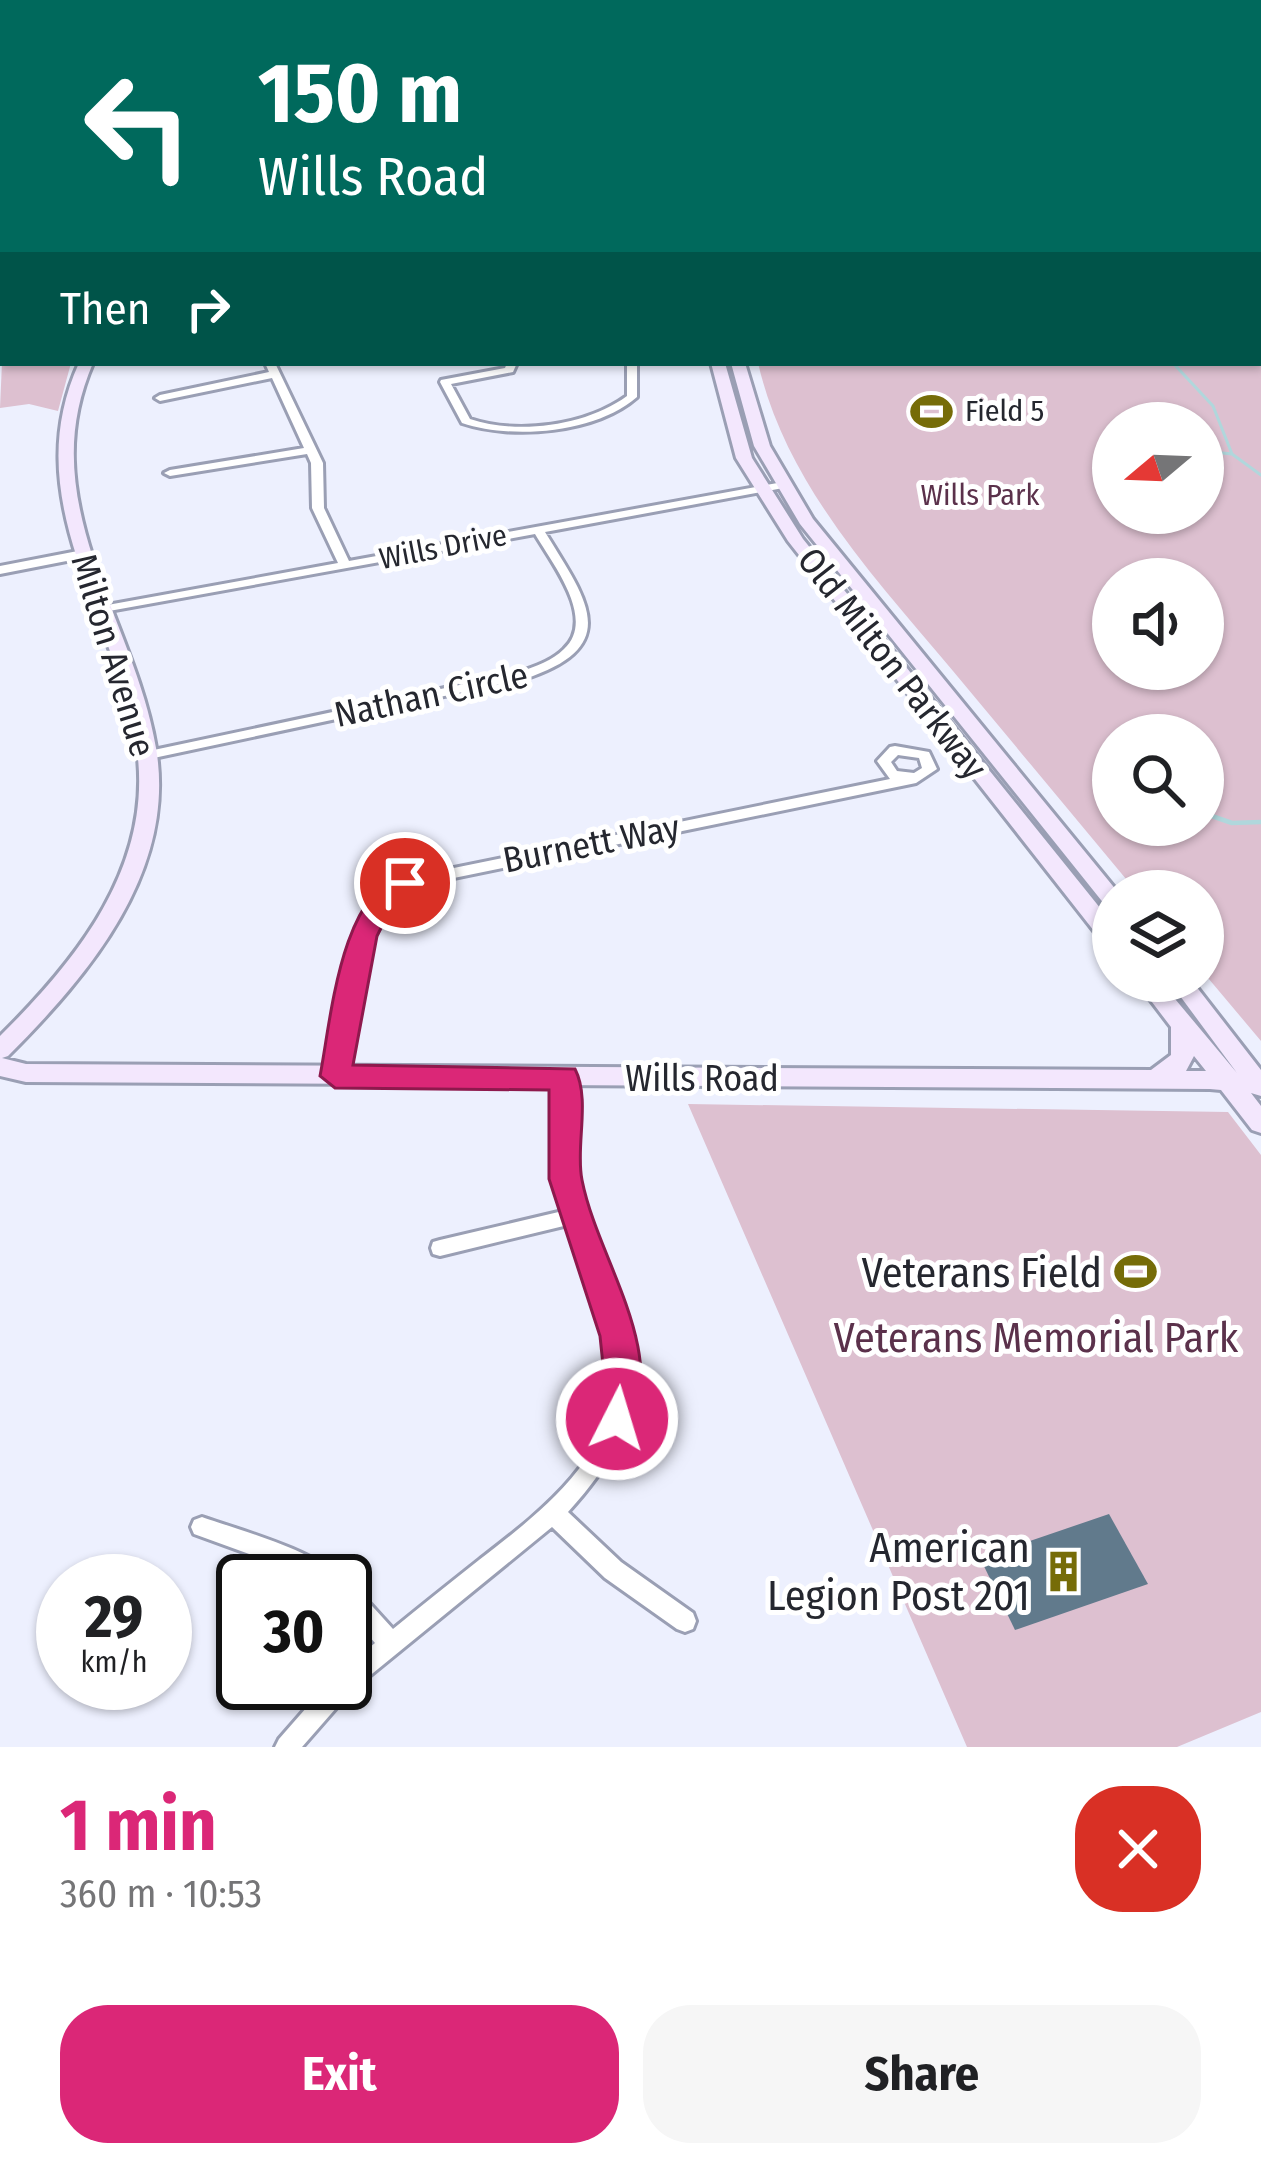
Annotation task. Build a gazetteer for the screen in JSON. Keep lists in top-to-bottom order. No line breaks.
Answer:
{"streets":{"main road":["Milton Avenue","Old Milton Parkway","Wills Road"],"street":["Wills Drive","Nathan Circle","Burnett Way"]},"crossings":[["Wills Drive","Milton Avenue"],["Wills Drive","Old Milton Parkway"],["Wills Drive","Nathan Circle"],["Milton Avenue","Nathan Circle"],["Burnett Way","Wills Road"]],"parks":["Wills Park","Veterans Memorial Park"],"places":{"sports":["Field 5","Veterans Field"],"building":["American Legion Post 201"]},"north":"left","page":{"turn":["150 m","Wills Road"],"then":"Then","speed":"29 km/h","limit":"30","heading":["1 min","360 m · 10:53"],"buttons":["Exit","Share"]}}
